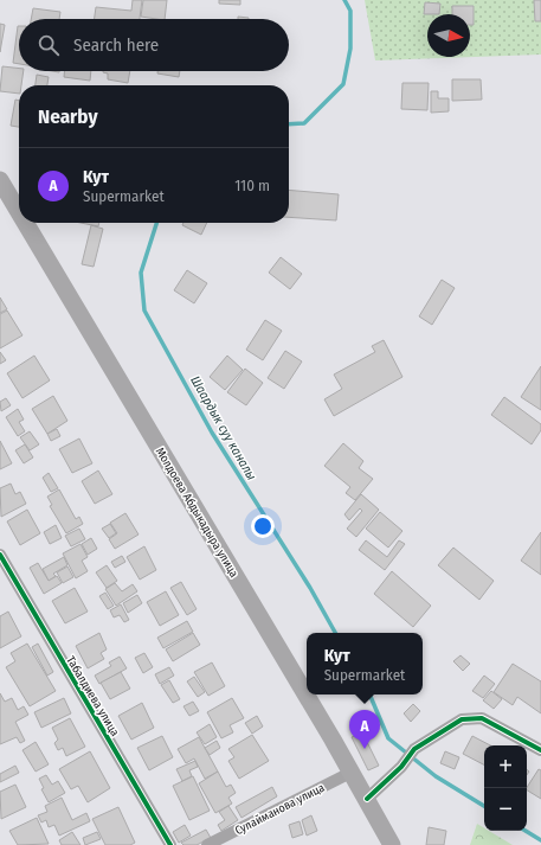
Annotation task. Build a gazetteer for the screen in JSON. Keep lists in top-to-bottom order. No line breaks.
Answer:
{"streets":{"main road":["Молдоева Абдыкадыра улица"],"street":["Табалдиева улица","Сулайманова улица"]},"crossings":[["Молдоева Абдыкадыра улица","Сулайманова улица"]],"water":["Шаардык суу каналы"],"north":"right","page":{"search":"Search here","heading":"Nearby","list":[{"mark":"A","name":"Кут","note":"Supermarket","value":"110 m"}],"popup":["Кут","Supermarket"],"pins":"A","map_buttons":["+","−"]}}
